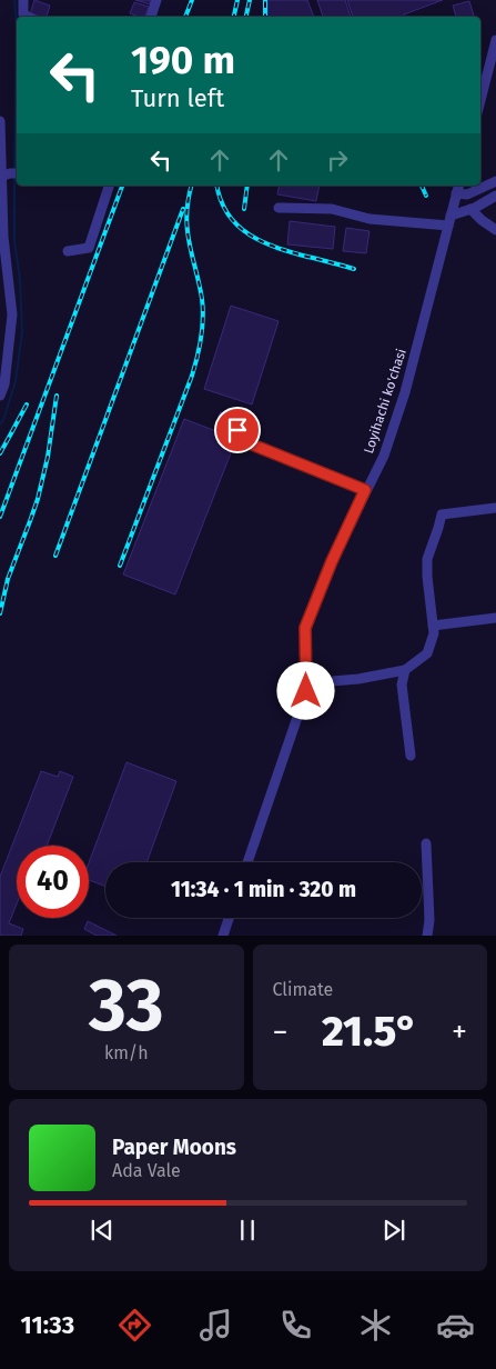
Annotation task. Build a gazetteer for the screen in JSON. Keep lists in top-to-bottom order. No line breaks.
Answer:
{"streets":{"street":["Loyihachi ko'chasi"]},"page":{"turn":["190 m","Turn left"],"limit":"40","trip":"11:34 · 1 min · 320 m","tile":[["33","km/h"],"Climate"],"heat":["−","21.5°","+"],"song":["Paper Moons","Ada Vale"],"tabs":"11:33"}}
